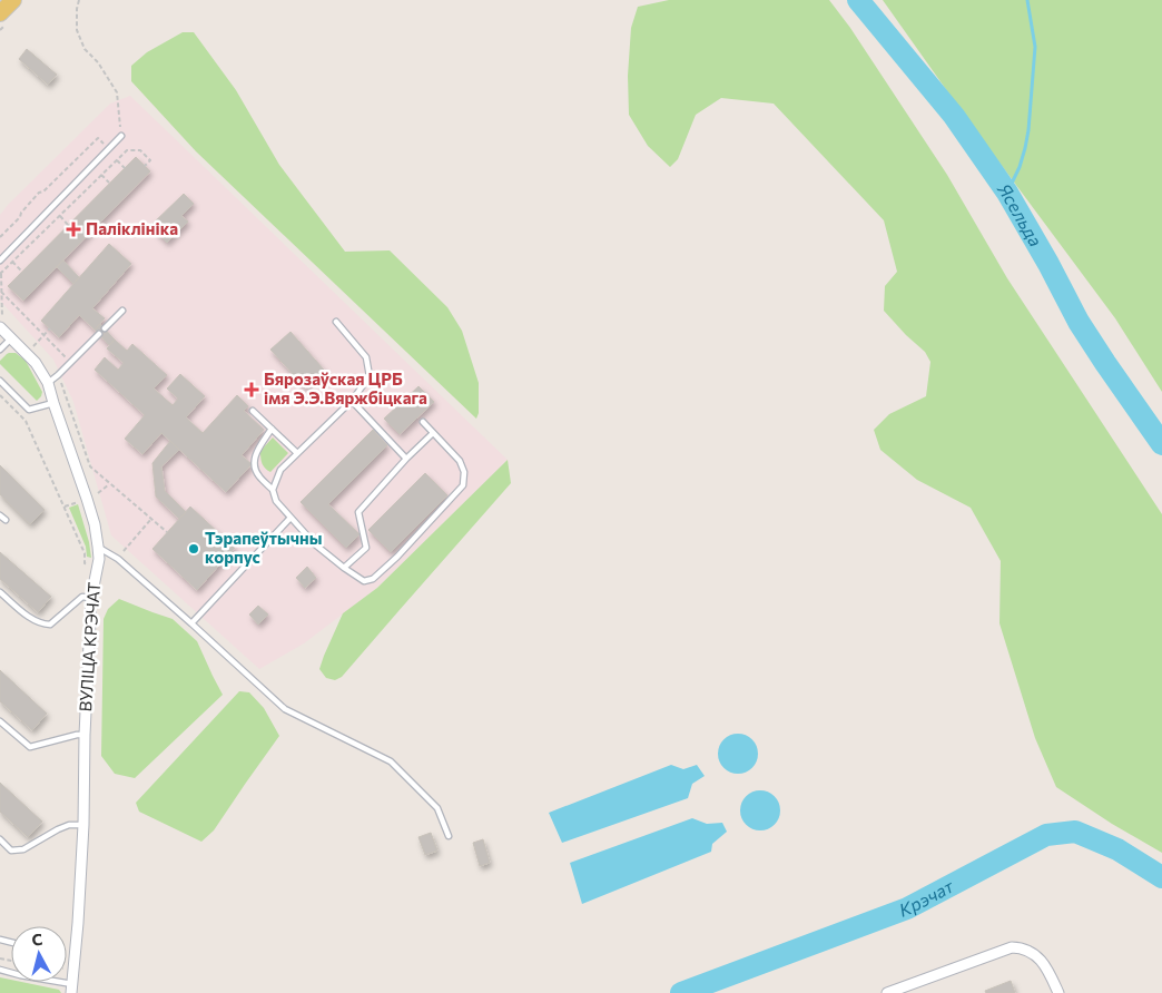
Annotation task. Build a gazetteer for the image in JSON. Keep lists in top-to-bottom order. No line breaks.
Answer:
{"streets":{"street":["ВУЛІЦА КРЭЧАТ"]},"water":["Ясельда","Крэчат"],"places":{"health":["Паліклініка","Бярозаўская ЦРБ імя Э.Э.Вяржбіцкага"],"other":["Тэрапеўтычны корпус"]},"north":"top"}
